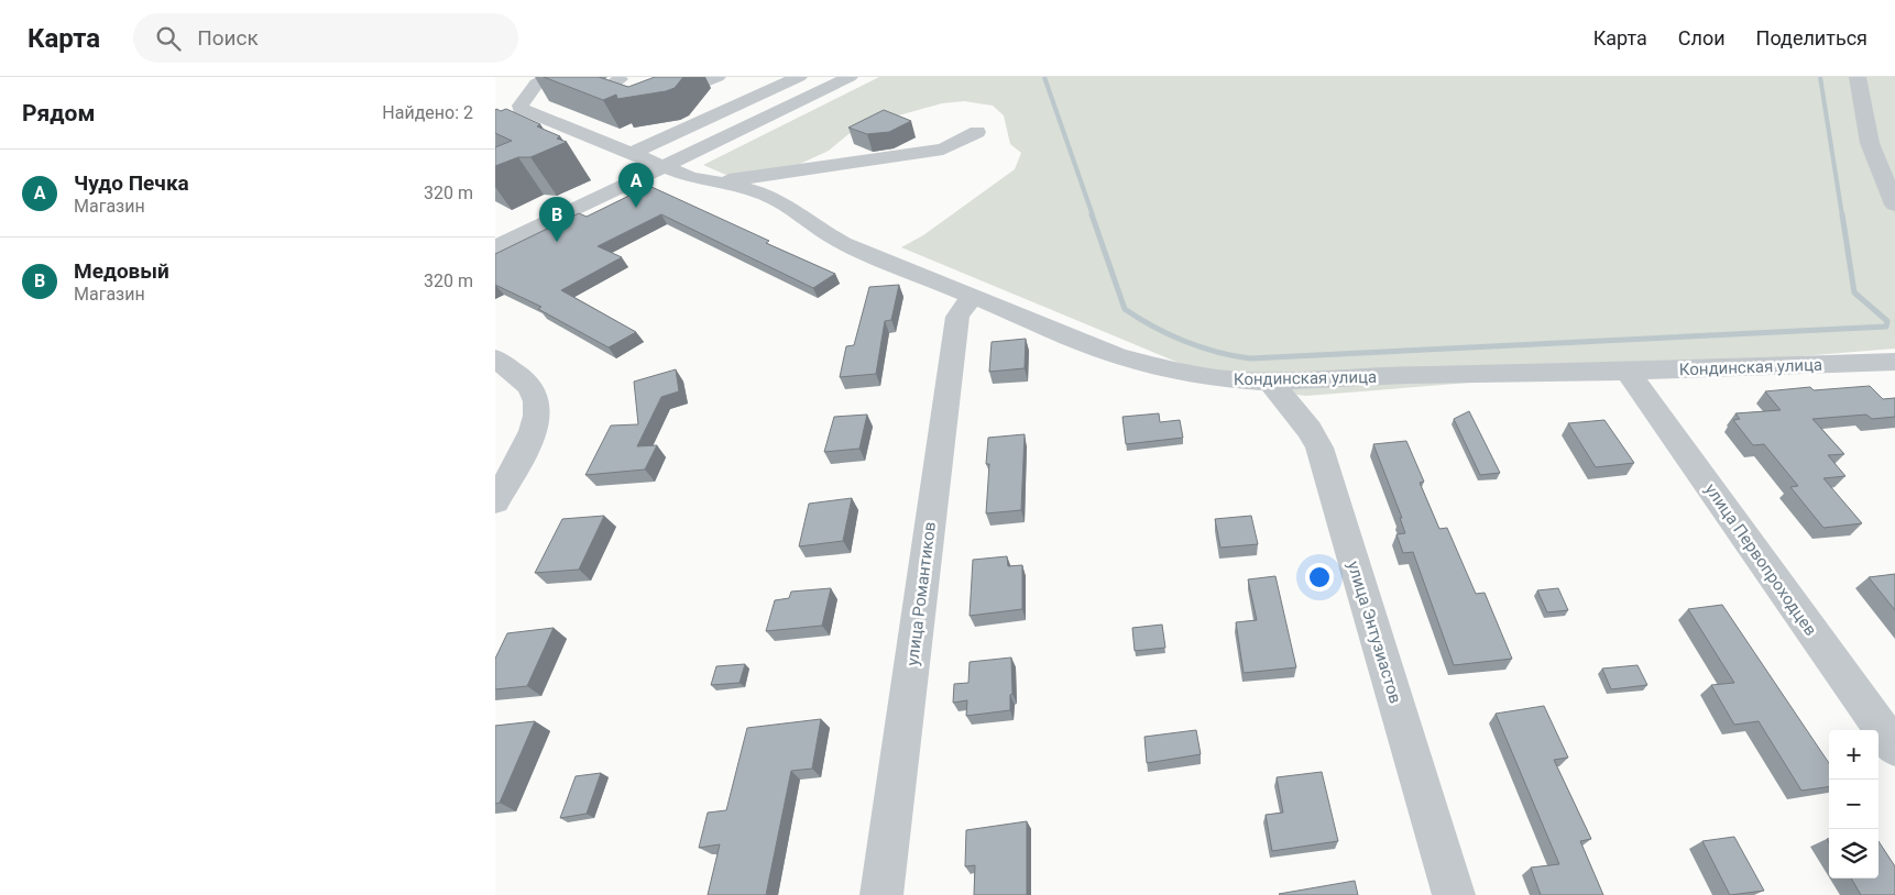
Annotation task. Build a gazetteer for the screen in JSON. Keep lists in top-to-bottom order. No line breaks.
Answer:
{"streets":{"street":["Кондинская улица","улица Первопроходцев","улица Романтиков","улица Энтузиастов"]},"crossings":[["Кондинская улица","улица Первопроходцев"],["Кондинская улица","улица Романтиков"],["Кондинская улица","улица Энтузиастов"]],"page":{"header":"Карта","search":"Поиск","nav":["Карта","Слои","Поделиться"],"heading":["Рядом","Найдено: 2"],"list":[{"mark":"A","name":"Чудо Печка","note":"Магазин","value":"320 m"},{"mark":"B","name":"Медовый","note":"Магазин","value":"320 m"}],"pins":["A","B"],"map_buttons":["+","−"]}}
